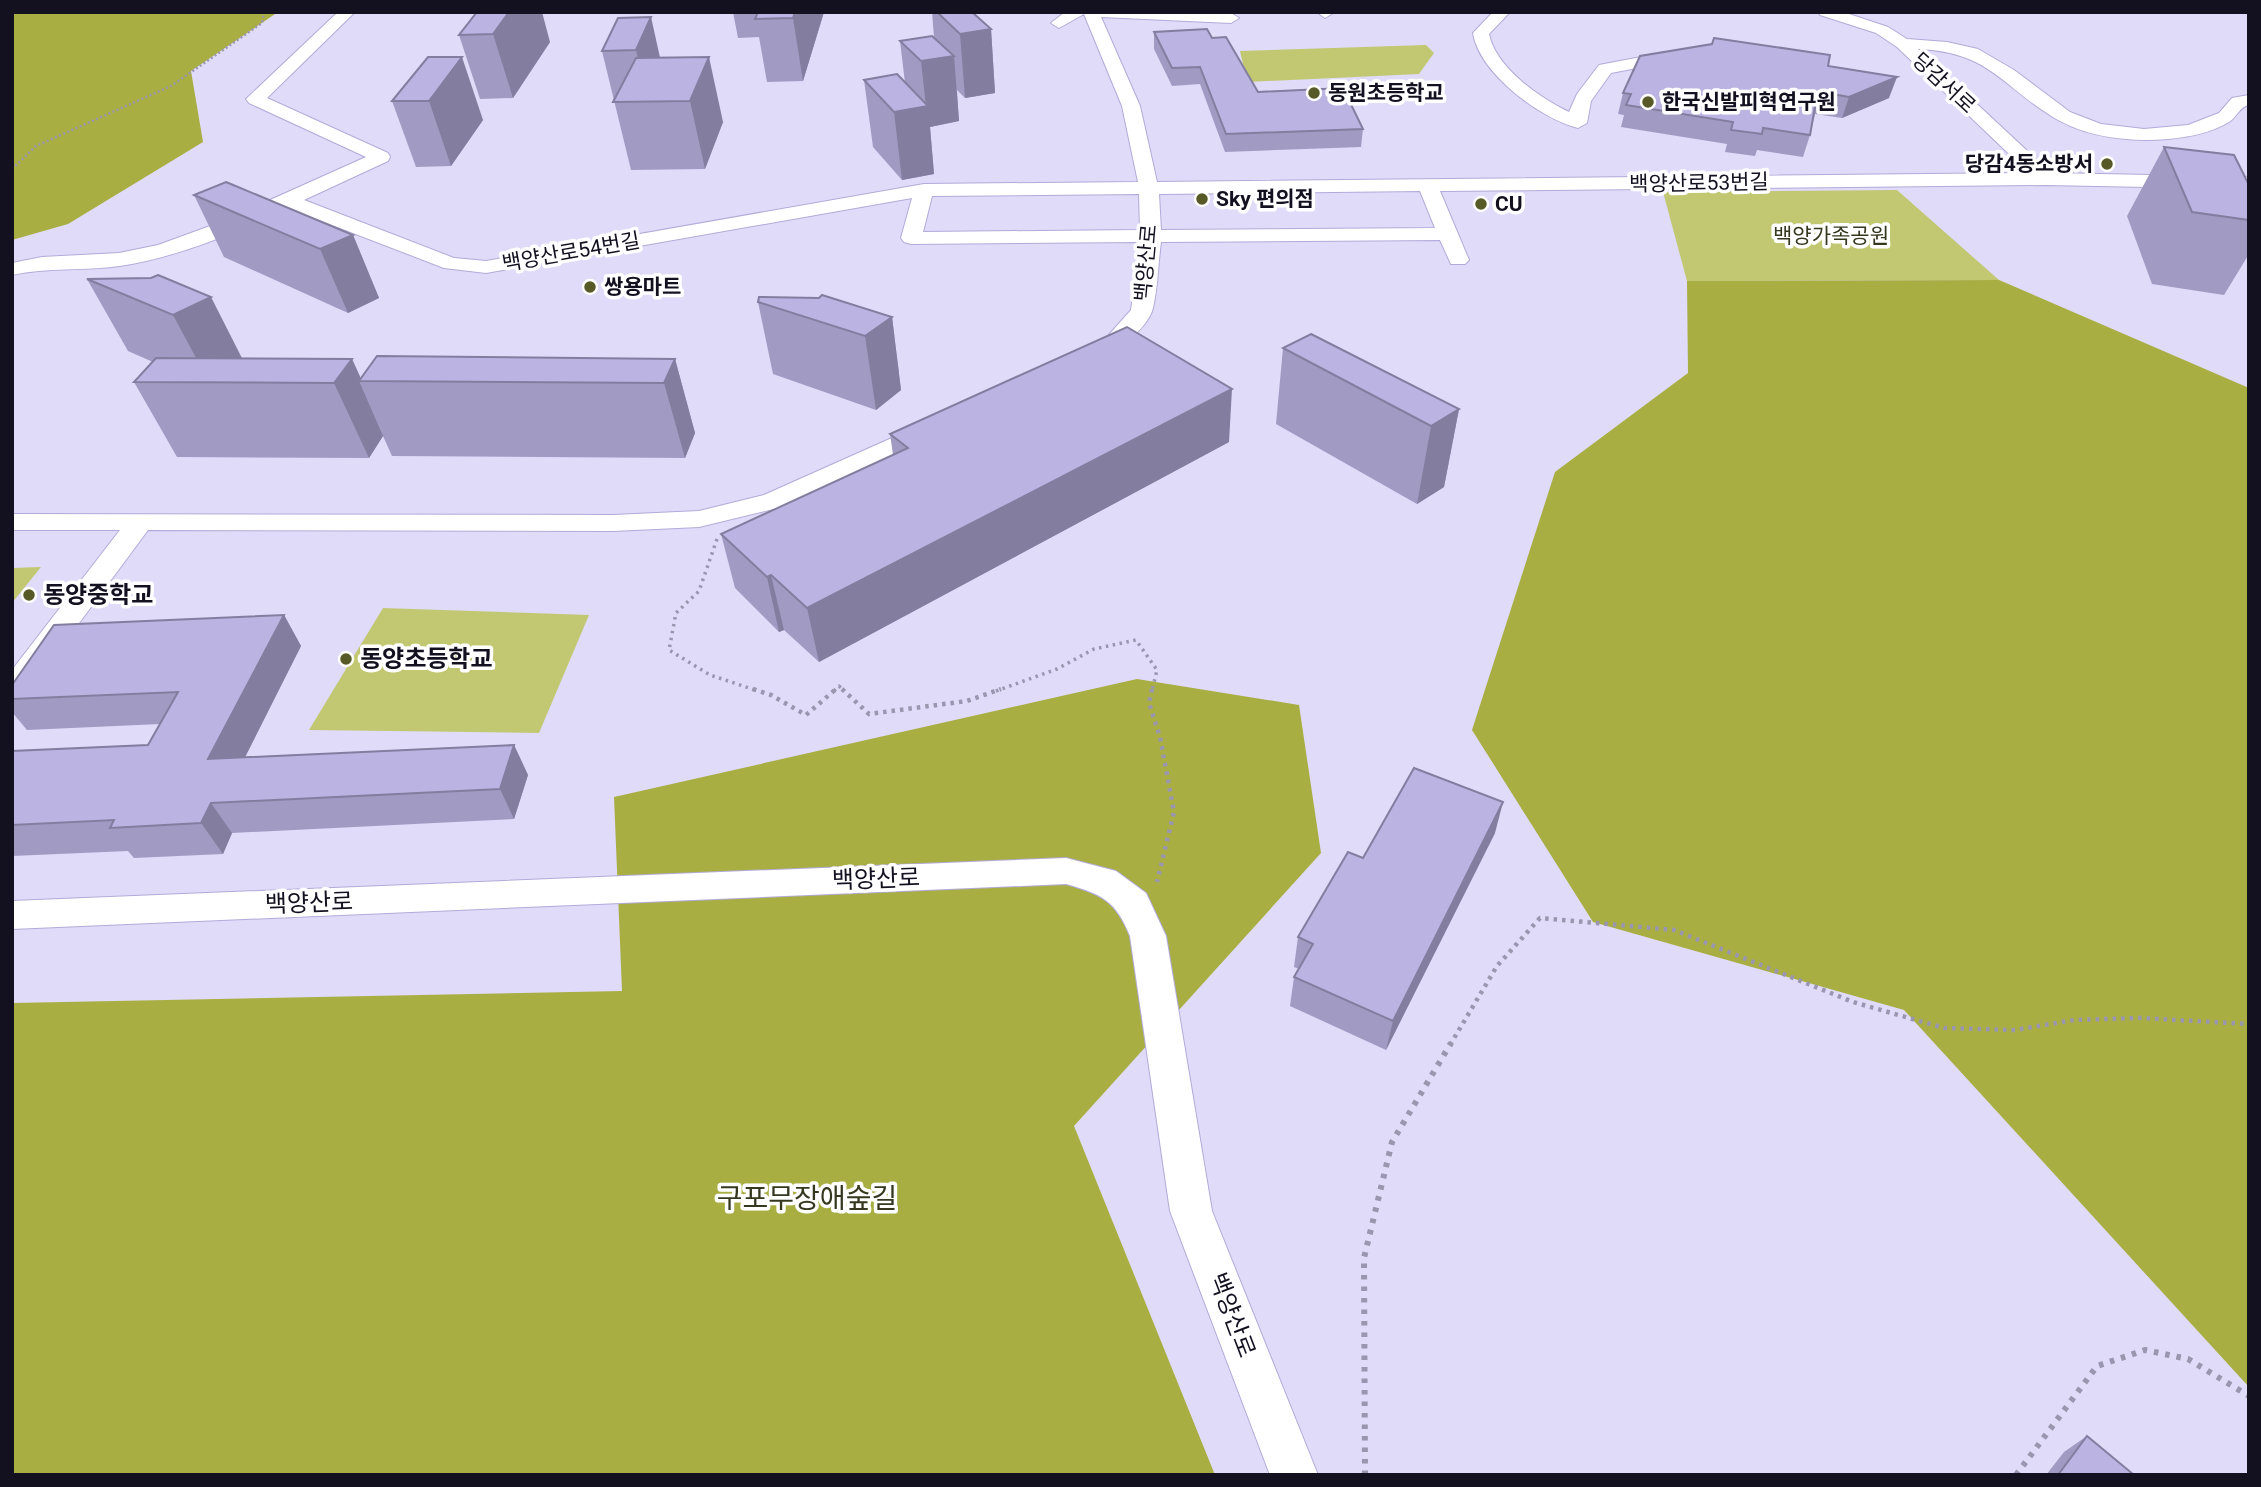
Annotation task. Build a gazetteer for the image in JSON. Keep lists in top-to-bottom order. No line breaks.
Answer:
{"streets":{"street":["당감서로","백양산로53번길","백양산로54번길","백양산로"]},"crossings":[["당감서로","백양산로53번길"],["백양산로53번길","백양산로54번길"],["백양산로53번길","백양산로"],["백양산로54번길","백양산로"]],"parks":["백양가족공원","구포무장애숲길"],"places":["동원초등학교","한국신발피혁연구원","당감4동소방서","Sky 편의점","CU","쌍용마트","동양중학교","동양초등학교"]}
